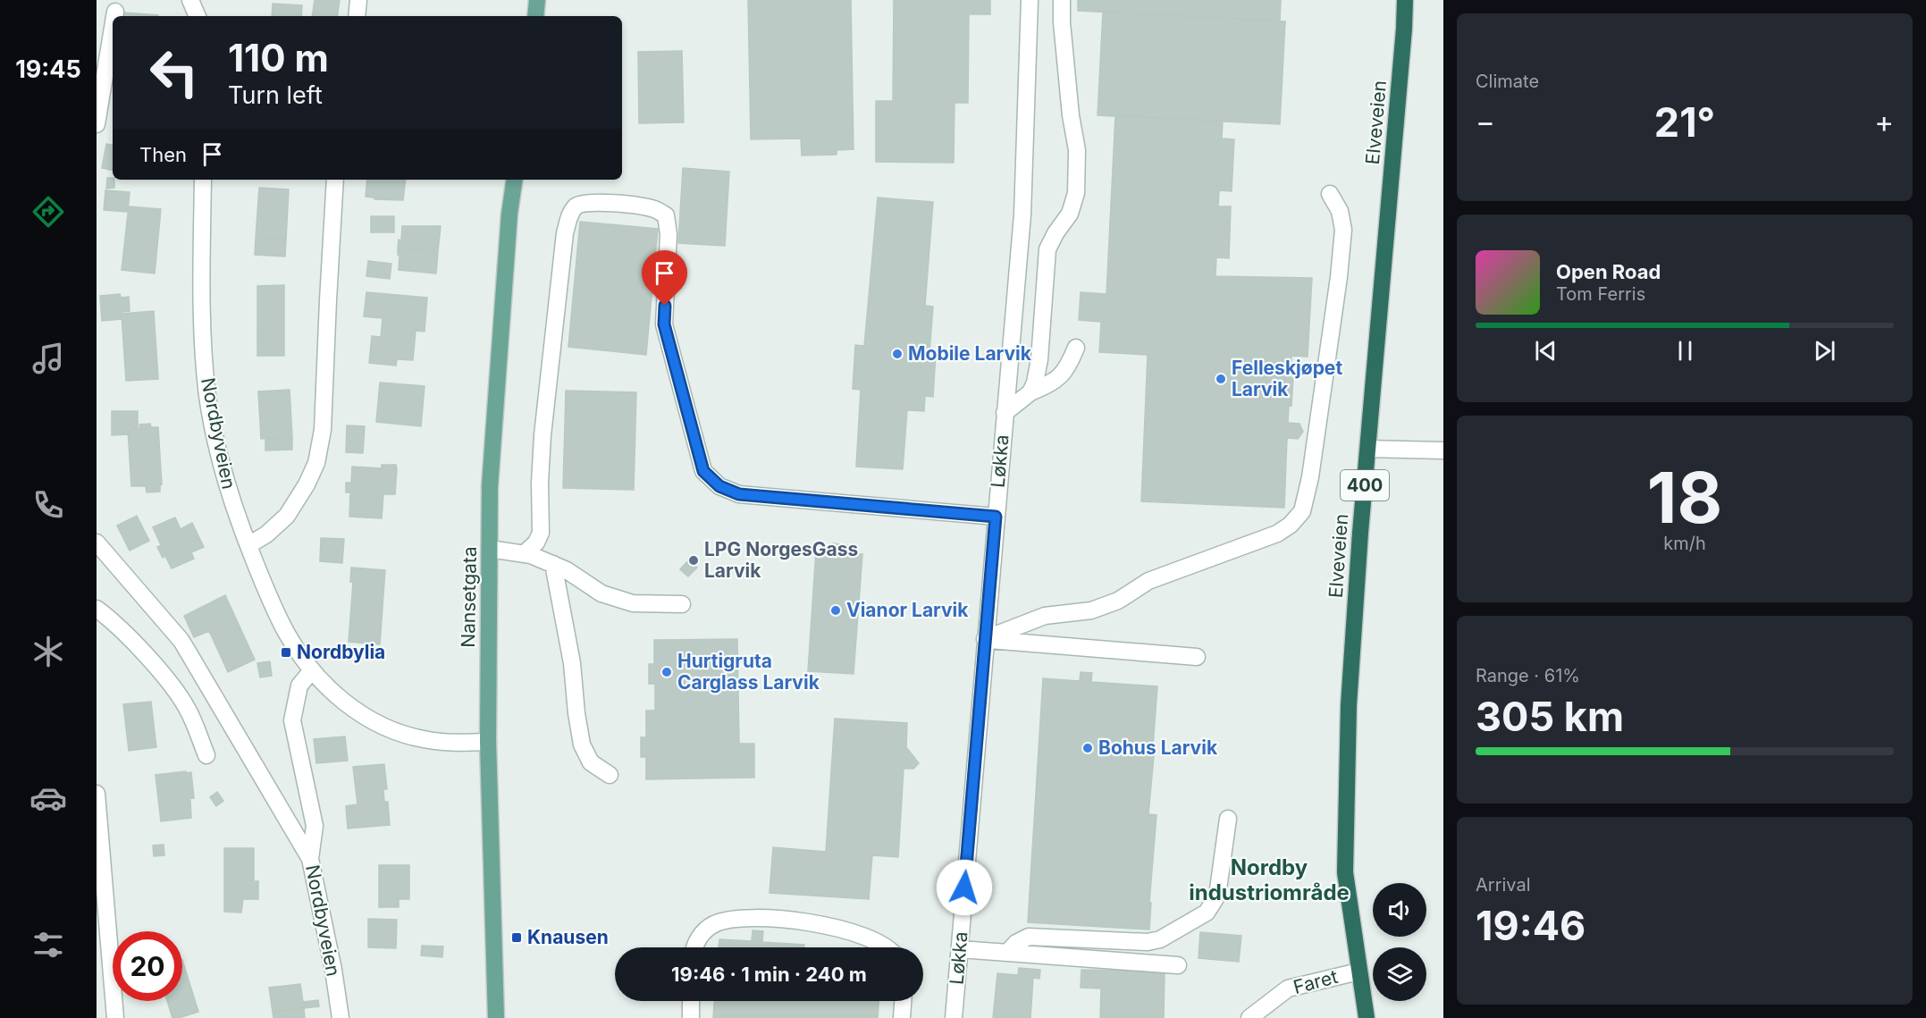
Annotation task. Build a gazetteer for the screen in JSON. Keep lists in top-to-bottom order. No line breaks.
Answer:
{"streets":{"highway":["Elveveien","400"],"main road":["Nansetgata"],"street":["Nordbyveien","Løkka","Faret"]},"crossings":[["Elveveien","Faret"],["Nordbyveien","Nansetgata"]],"districts":["Nordby industriområde"],"places":{"other":["Mobile Larvik","Felleskjøpet Larvik","LPG NorgesGass Larvik","Vianor Larvik","Hurtigruta Carglass Larvik","Bohus Larvik"],"transit":["Nordbylia","Knausen"]},"page":{"tabs":"19:45","tile":["Climate",["18","km/h"],["Range · 61%","305 km"],["Arrival","19:46"]],"turn":["110 m","Turn left"],"heat":["−","21°","+"],"then":"Then","song":["Open Road","Tom Ferris"],"limit":"20","trip":"19:46 · 1 min · 240 m"}}
